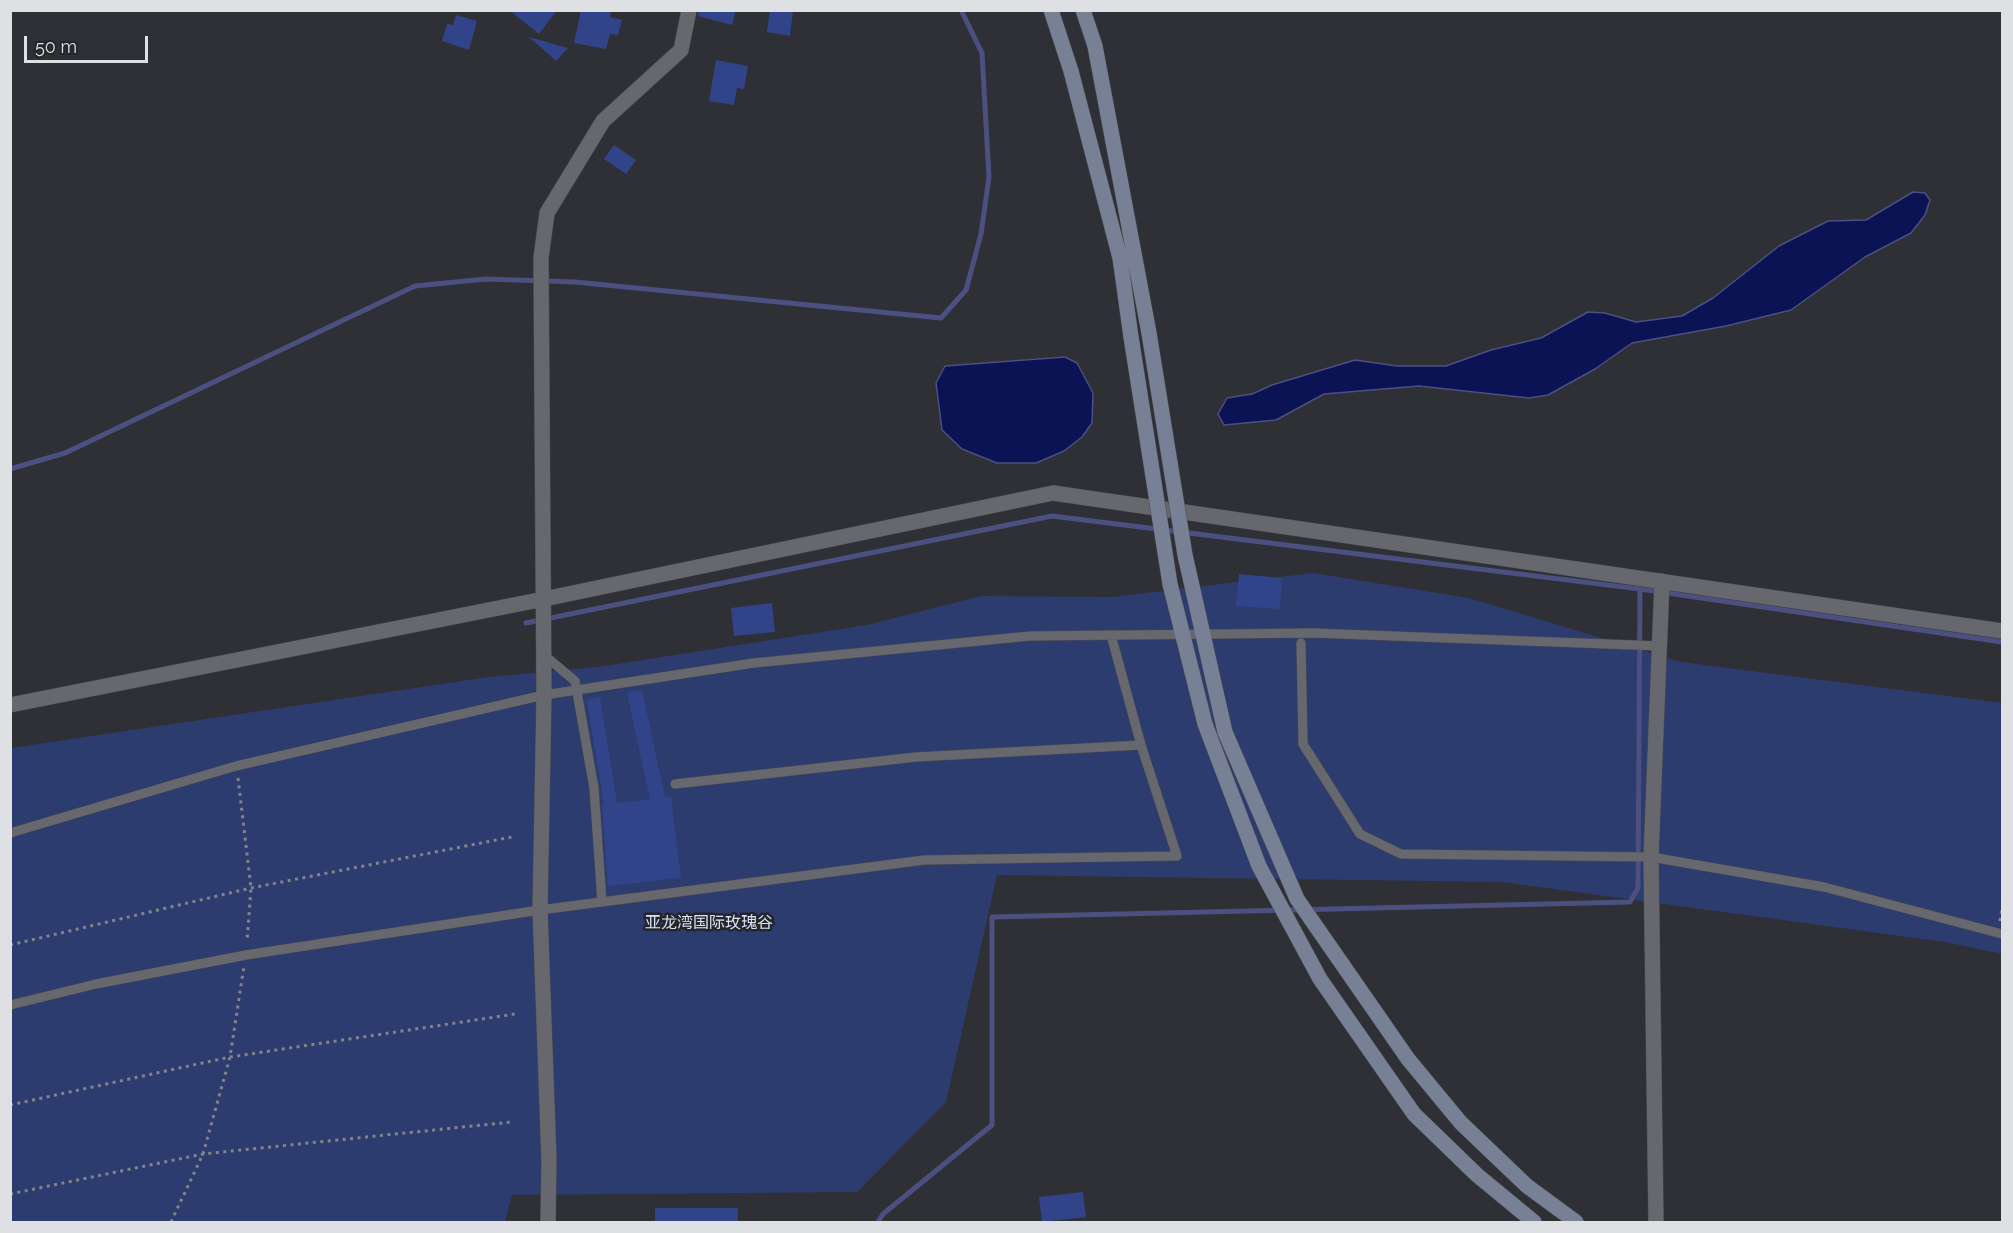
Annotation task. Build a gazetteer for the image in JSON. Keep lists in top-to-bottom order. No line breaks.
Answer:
{"parks":["亚龙湾国际玫瑰谷"],"scale_bar":"50 m"}
